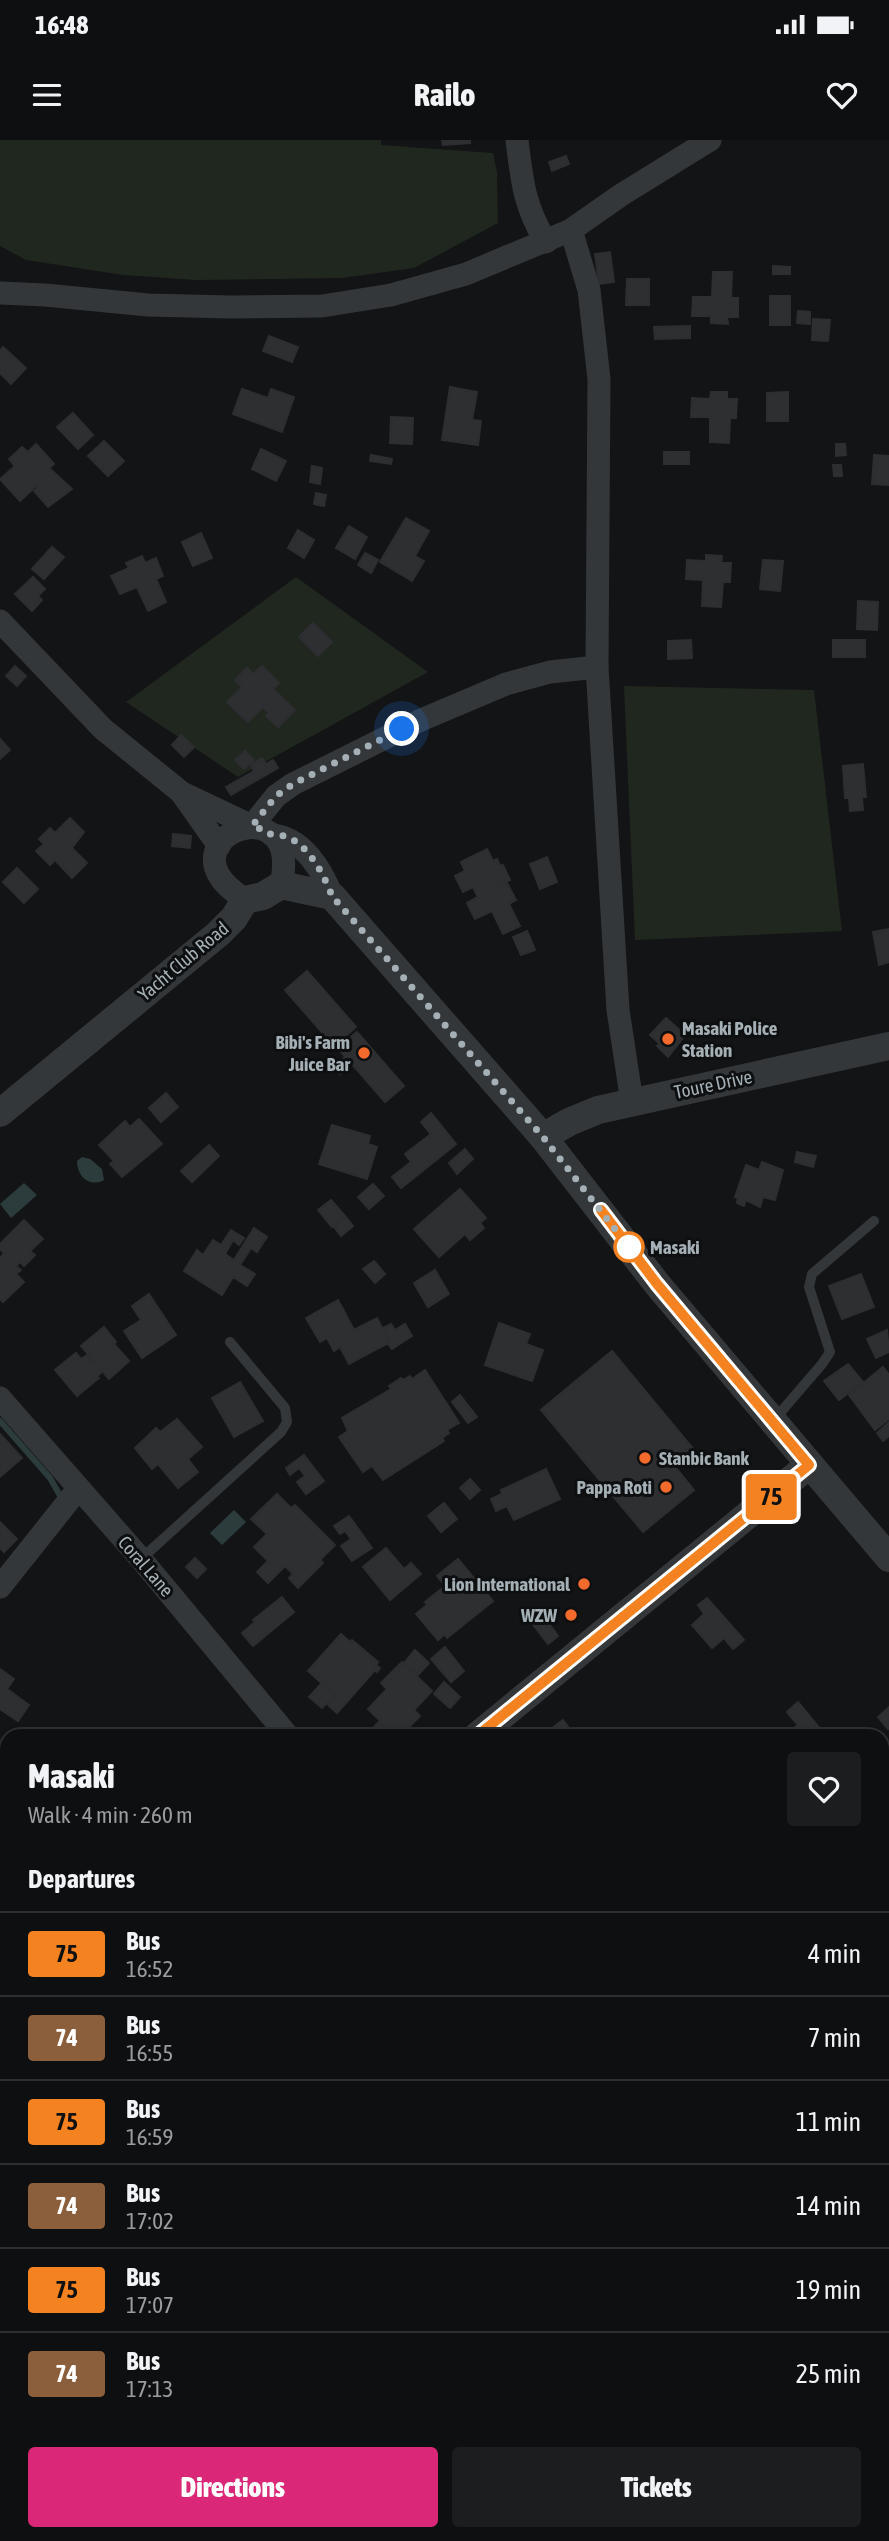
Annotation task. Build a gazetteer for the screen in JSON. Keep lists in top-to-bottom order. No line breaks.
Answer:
{"streets":{"street":["Yacht Club Road","Toure Drive","Coral Lane"]},"places":["Masaki Police Station","Bibi's Farm Juice Bar","Masaki","Stanbic Bank","Pappa Roti","Lion International","WZW"],"lines":["bus line 75"],"page":{"status":"16:48","header":"Railo","on_map":"75","heading":[["Masaki","Walk · 4 min · 260 m"],"Departures"],"list":[{"mark":"75","name":"Bus","note":"16:52","value":"4 min"},{"mark":"74","name":"Bus","note":"16:55","value":"7 min"},{"mark":"75","name":"Bus","note":"16:59","value":"11 min"},{"mark":"74","name":"Bus","note":"17:02","value":"14 min"},{"mark":"75","name":"Bus","note":"17:07","value":"19 min"},{"mark":"74","name":"Bus","note":"17:13","value":"25 min"}],"buttons":["Directions","Tickets"]}}
